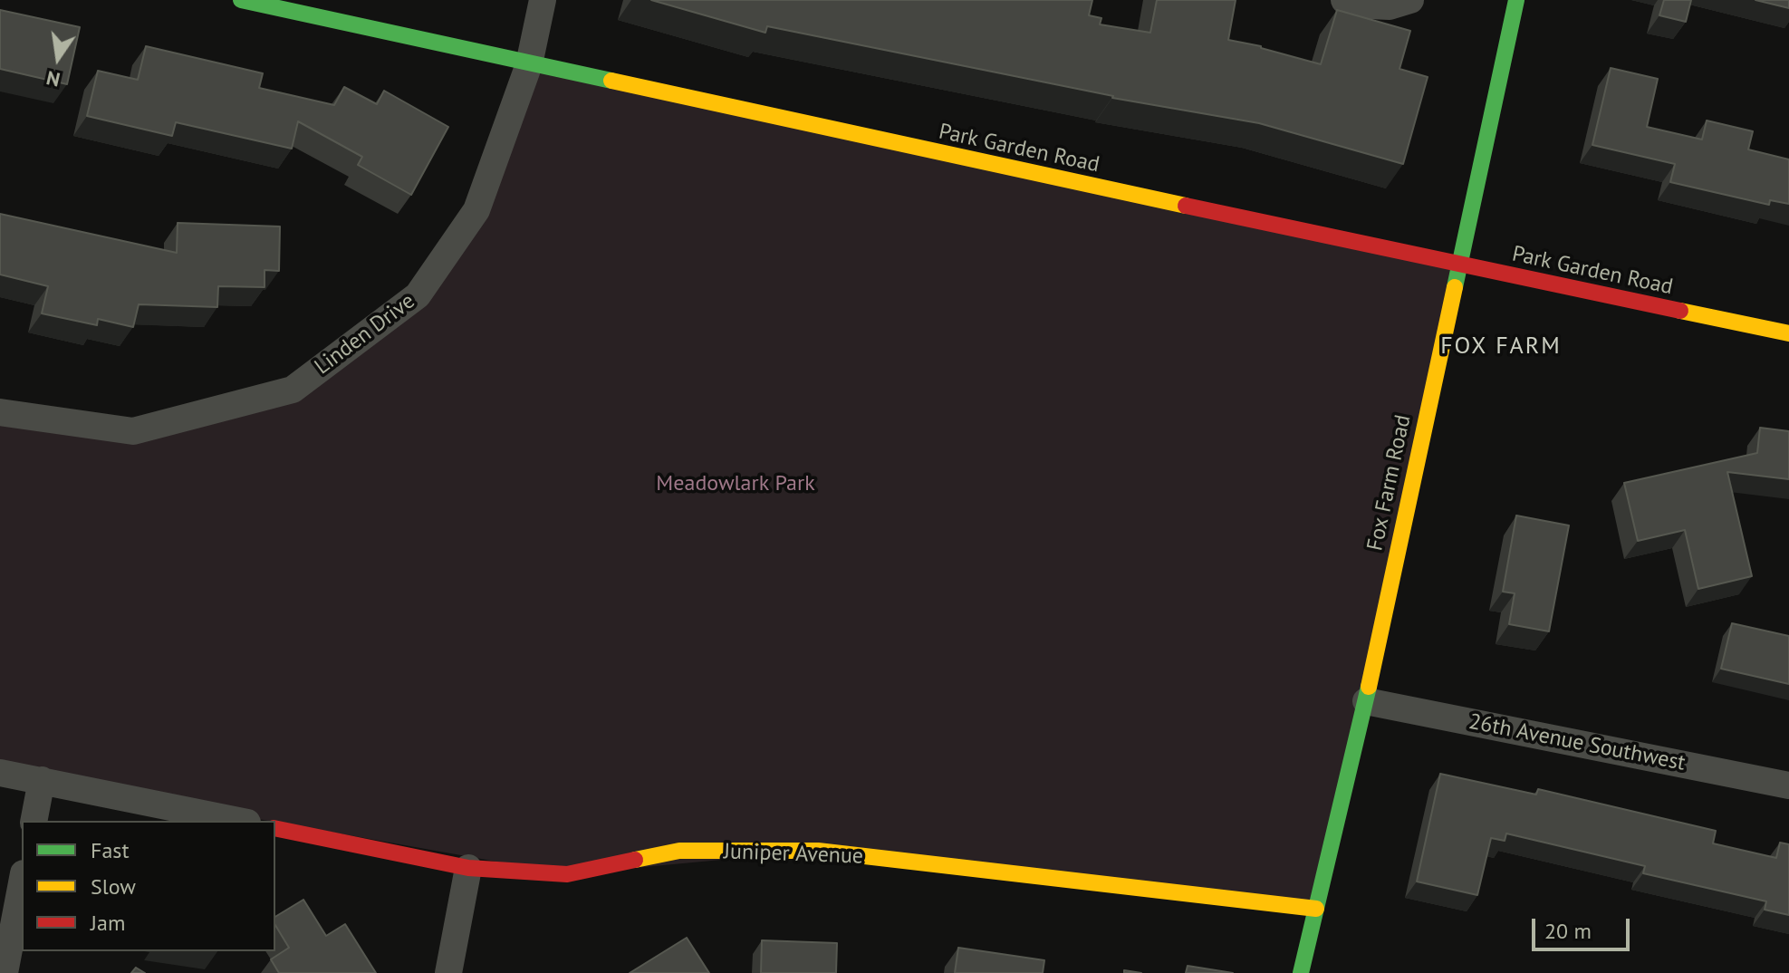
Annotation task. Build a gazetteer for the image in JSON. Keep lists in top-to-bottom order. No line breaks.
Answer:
{"streets":{"street":["Park Garden Road","Linden Drive","Fox Farm Road","26th Avenue Southwest","Juniper Avenue"]},"crossings":[["Park Garden Road","Linden Drive"],["Park Garden Road","Fox Farm Road"],["Fox Farm Road","26th Avenue Southwest"],["Fox Farm Road","Juniper Avenue"]],"districts":["FOX FARM"],"parks":["Meadowlark Park"],"legend":["Fast","Slow","Jam"],"scale_bar":"20 m","north":"bottom"}
